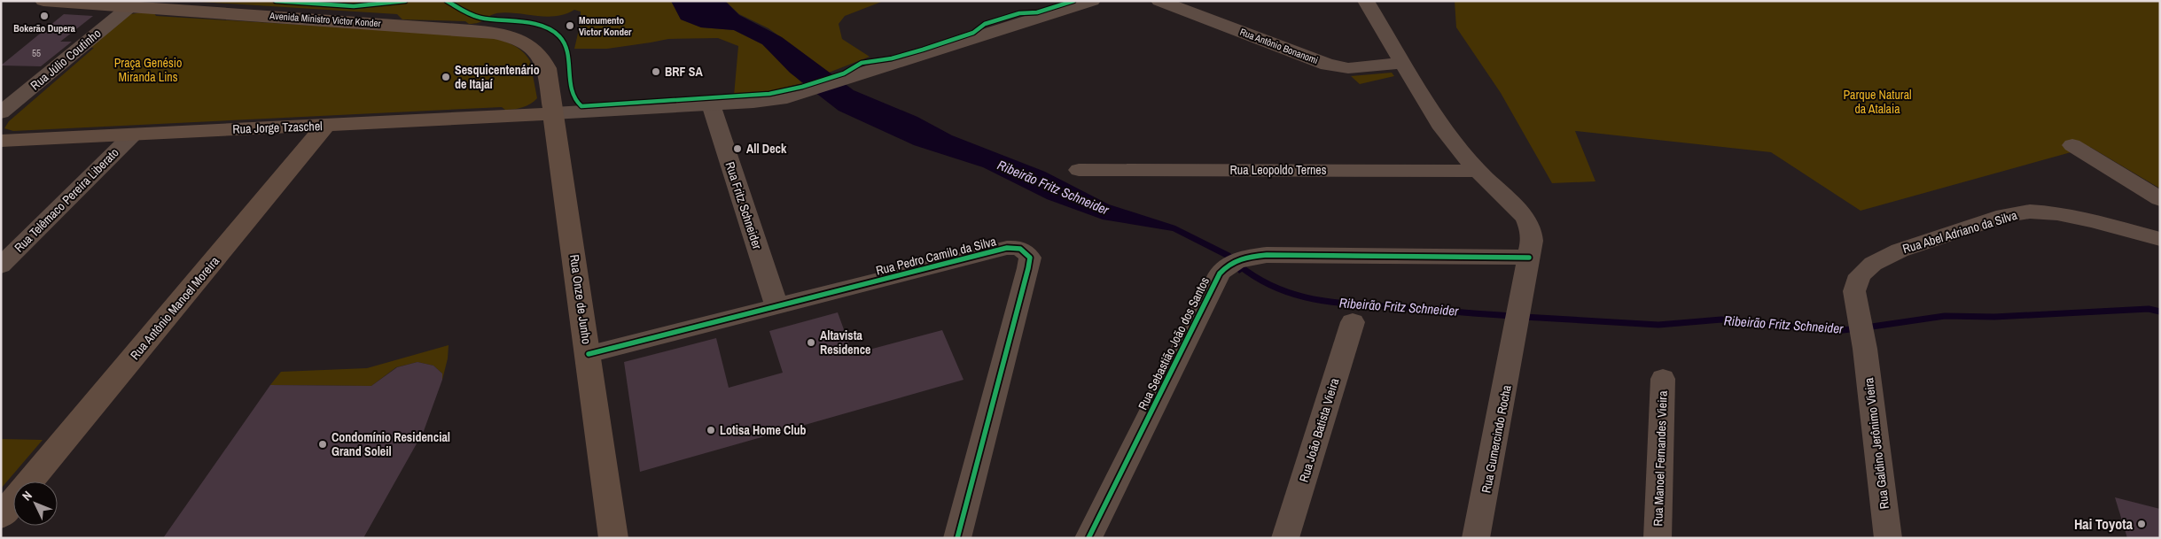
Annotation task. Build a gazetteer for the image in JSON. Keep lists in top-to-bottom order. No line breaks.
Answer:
{"streets":{"main road":["Avenida Ministro Victor Konder","Rua Jorge Tzaschel","Rua Onze de Junho","Rua Antônio Manoel Moreira"],"street":["Rua Antônio Bonanomi","Rua Júlio Coutinho","Rua Leopoldo Ternes","Rua Telêmaco Pereira Liberato","Rua Fritz Schneider","Rua Abel Adriano da Silva","Rua Pedro Camilo da Silva","Rua Sebastião João dos Santos","Rua João Batista Vieira","Rua Gumercindo Rocha","Rua Galdino Jerônimo Vieira","Rua Manoel Fernandes Vieira"]},"crossings":[["Avenida Ministro Victor Konder","Rua Júlio Coutinho"],["Avenida Ministro Victor Konder","Rua Jorge Tzaschel"],["Avenida Ministro Victor Konder","Rua Onze de Junho"],["Rua Antônio Bonanomi","Rua Gumercindo Rocha"],["Rua Jorge Tzaschel","Rua Telêmaco Pereira Liberato"],["Rua Jorge Tzaschel","Rua Onze de Junho"],["Rua Jorge Tzaschel","Rua Antônio Manoel Moreira"],["Rua Leopoldo Ternes","Rua Gumercindo Rocha"],["Rua Fritz Schneider","Rua Pedro Camilo da Silva"],["Rua Abel Adriano da Silva","Rua Galdino Jerônimo Vieira"],["Rua Pedro Camilo da Silva","Rua Onze de Junho"],["Rua Sebastião João dos Santos","Rua Gumercindo Rocha"]],"water":["Ribeirão Fritz Schneider"],"parks":["Praça Genésio Miranda Lins","Parque Natural da Atalaia"],"places":["Bokerão Dupera","Monumento Victor Konder","BRF SA","Sesquicentenário de Itajaí","All Deck","Altavista Residence","Lotisa Home Club","Condomínio Residencial Grand Soleil","Hai Toyota"],"house_numbers":["55"],"north":"top left"}
